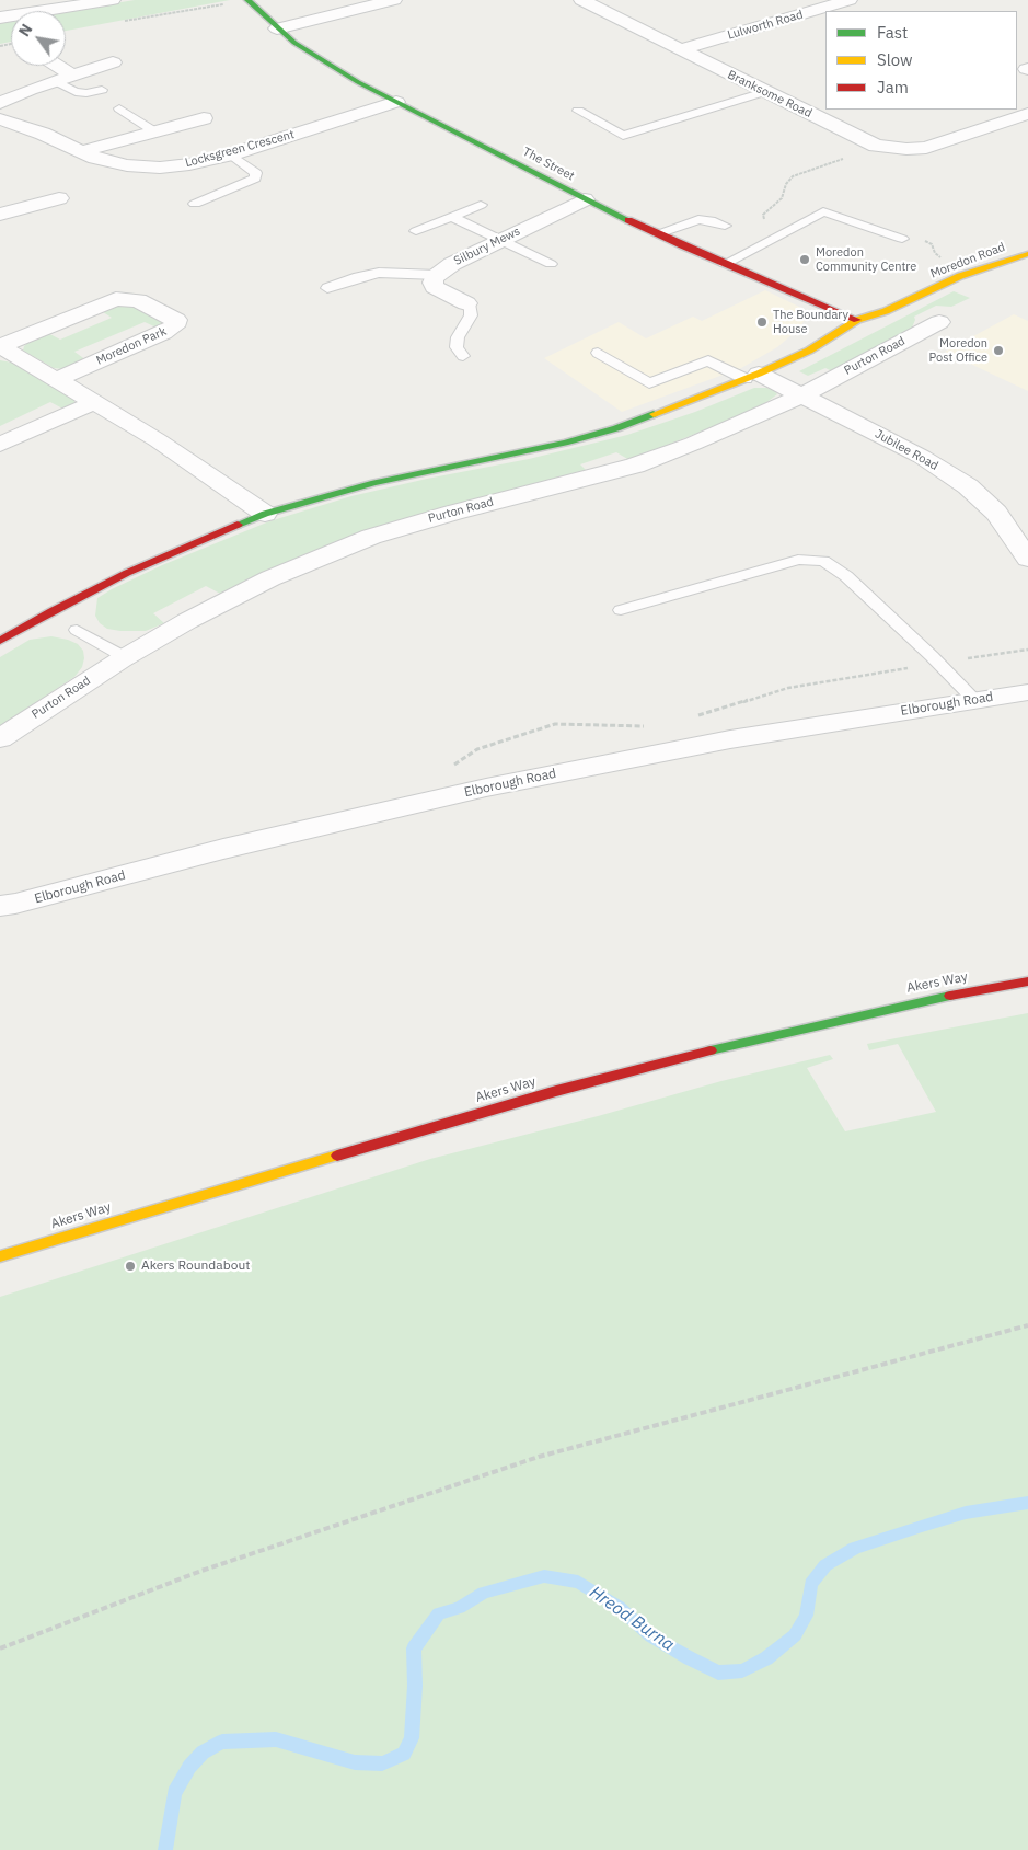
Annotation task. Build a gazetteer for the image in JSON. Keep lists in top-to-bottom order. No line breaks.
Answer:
{"streets":{"street":["Lulworth Road","Branksome Road","Locksgreen Crescent","The Street","Silbury Mews","Moredon Road","Moredon Park","Purton Road","Jubilee Road","Elborough Road","Akers Way"]},"crossings":[["Lulworth Road","Branksome Road"],["Locksgreen Crescent","The Street"],["The Street","Silbury Mews"],["The Street","Moredon Road"],["Purton Road","Jubilee Road"]],"water":["Hreod Burna"],"places":["Moredon Community Centre","The Boundary House","Moredon Post Office","Akers Roundabout"],"legend":["Fast","Slow","Jam"],"north":"top left"}
